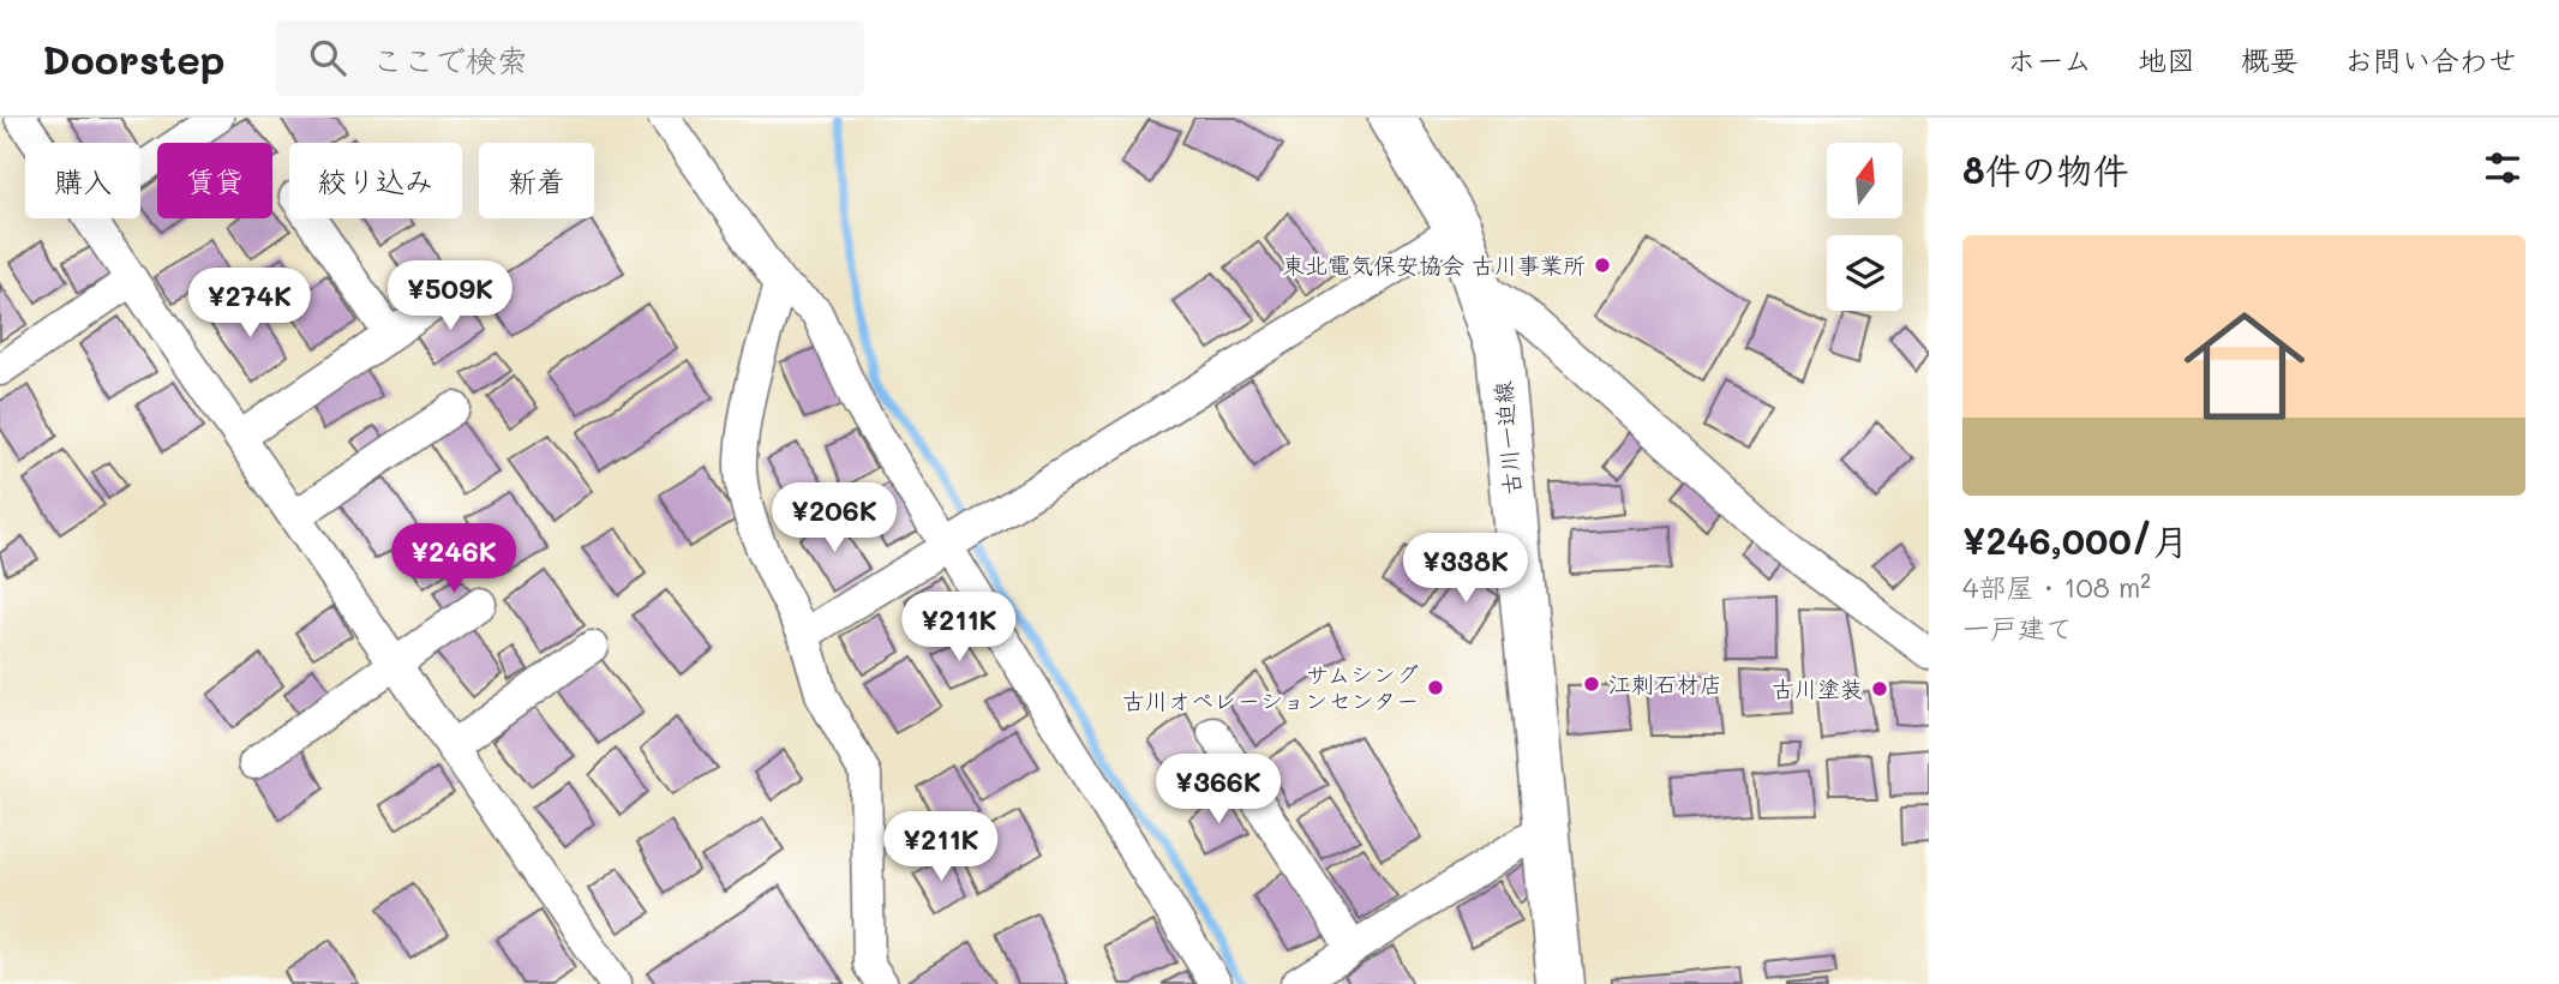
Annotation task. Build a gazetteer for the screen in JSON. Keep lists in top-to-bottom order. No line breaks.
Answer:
{"streets":{"main road":["古川一迫線"]},"places":["東北電気保安協会 古川事業所","江刺石材店","サムシング 古川オペレーションセンター","古川塗装"],"north":"top","page":{"header":"Doorstep","search":"ここで検索","nav":["ホーム","地図","概要","お問い合わせ"],"heading":"8件の物件","chip":["購入","賃貸","絞り込み","新着"],"list":[{"name":"¥246,000/月","note":"4部屋 · 108 m² · 一戸建て"}],"price":["¥509K","¥274K","¥206K","¥246K","¥338K","¥211K","¥366K","¥211K"]}}
